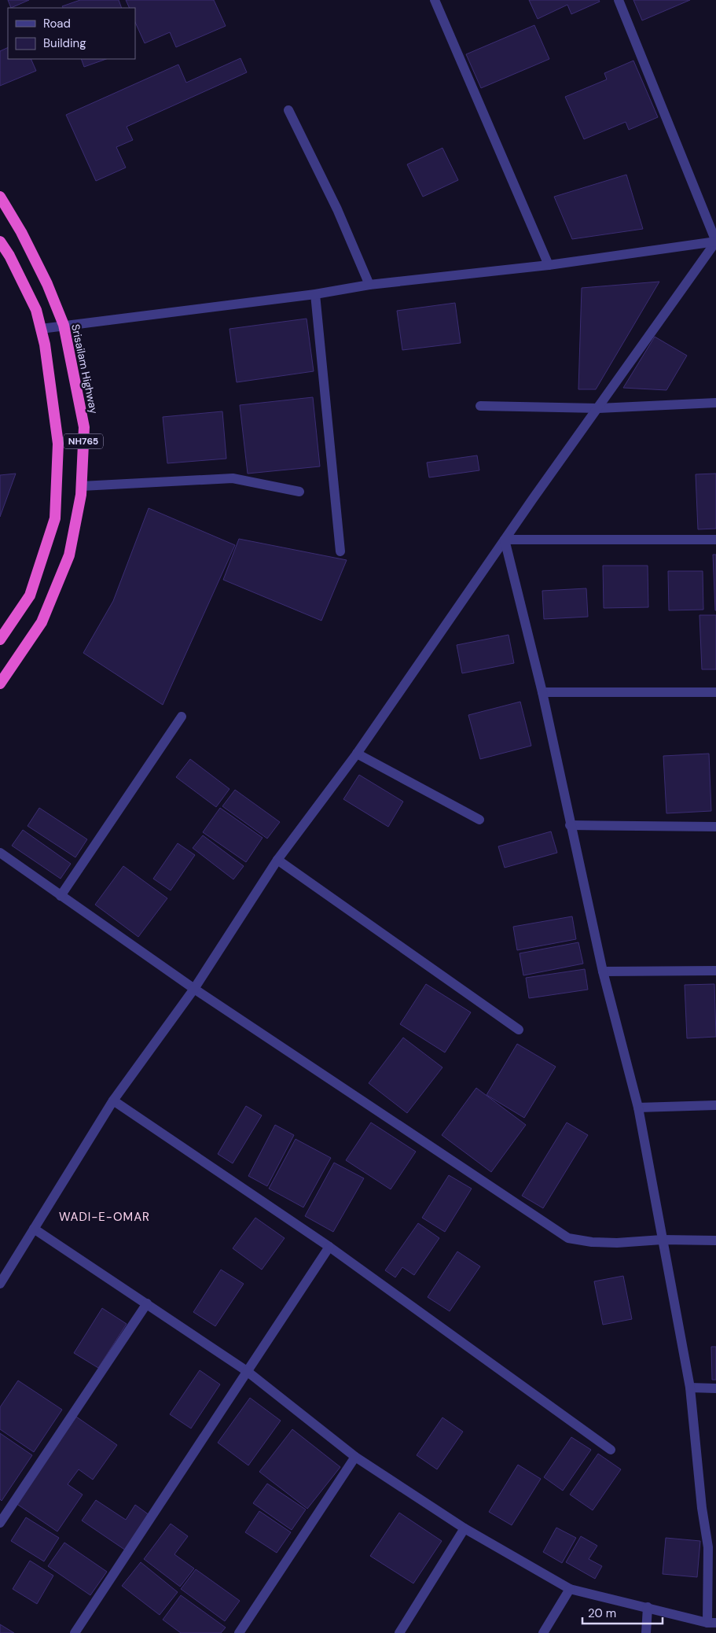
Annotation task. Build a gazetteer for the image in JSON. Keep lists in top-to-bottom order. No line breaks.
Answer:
{"streets":{"highway":["Srisailam Highway","NH765"]},"districts":["WADI-E-OMAR"],"legend":["Road","Building"],"scale_bar":"20 m"}
